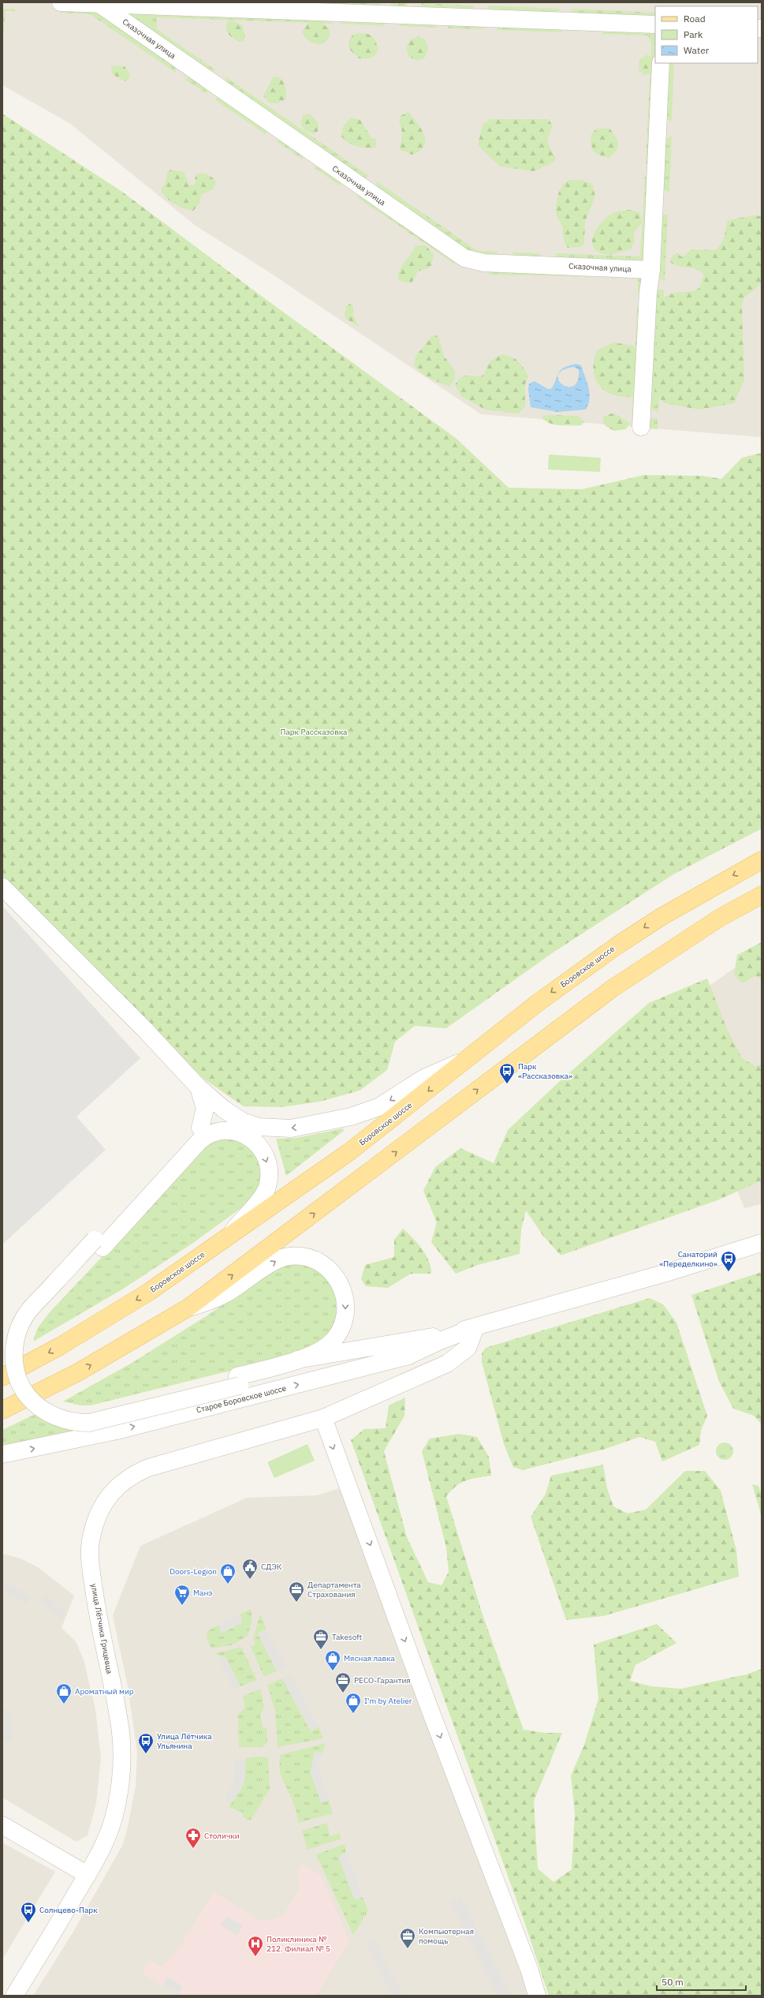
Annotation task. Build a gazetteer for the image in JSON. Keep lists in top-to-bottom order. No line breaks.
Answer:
{"streets":{"main road":["Боровское шоссе"],"street":["Сказочная улица","Старое Боровское шоссе","улица Лётчика Грицевца"]},"crossings":[["Старое Боровское шоссе","улица Лётчика Грицевца"]],"parks":["Парк Рассказовка"],"places":{"bus stop":["Парк «Рассказовка»","Санаторий «Переделкино»","Улица Лётчика Ульянина","Солнцево-Парк"],"public building":["СДЭК"],"shop":["Doors-Legion","Мясная лавка","Ароматный мир","I'm by Atelier"],"office":["Департамента Страхования","Takesoft","РЕСО-Гарантия","Компьютерная помощь"],"supermarket":["Манэ"],"pharmacy":["Столички"],"hospital":["Поликлиника № 212. Филиал № 5"]},"legend":["Road","Park","Water"],"scale_bar":"50 m"}
